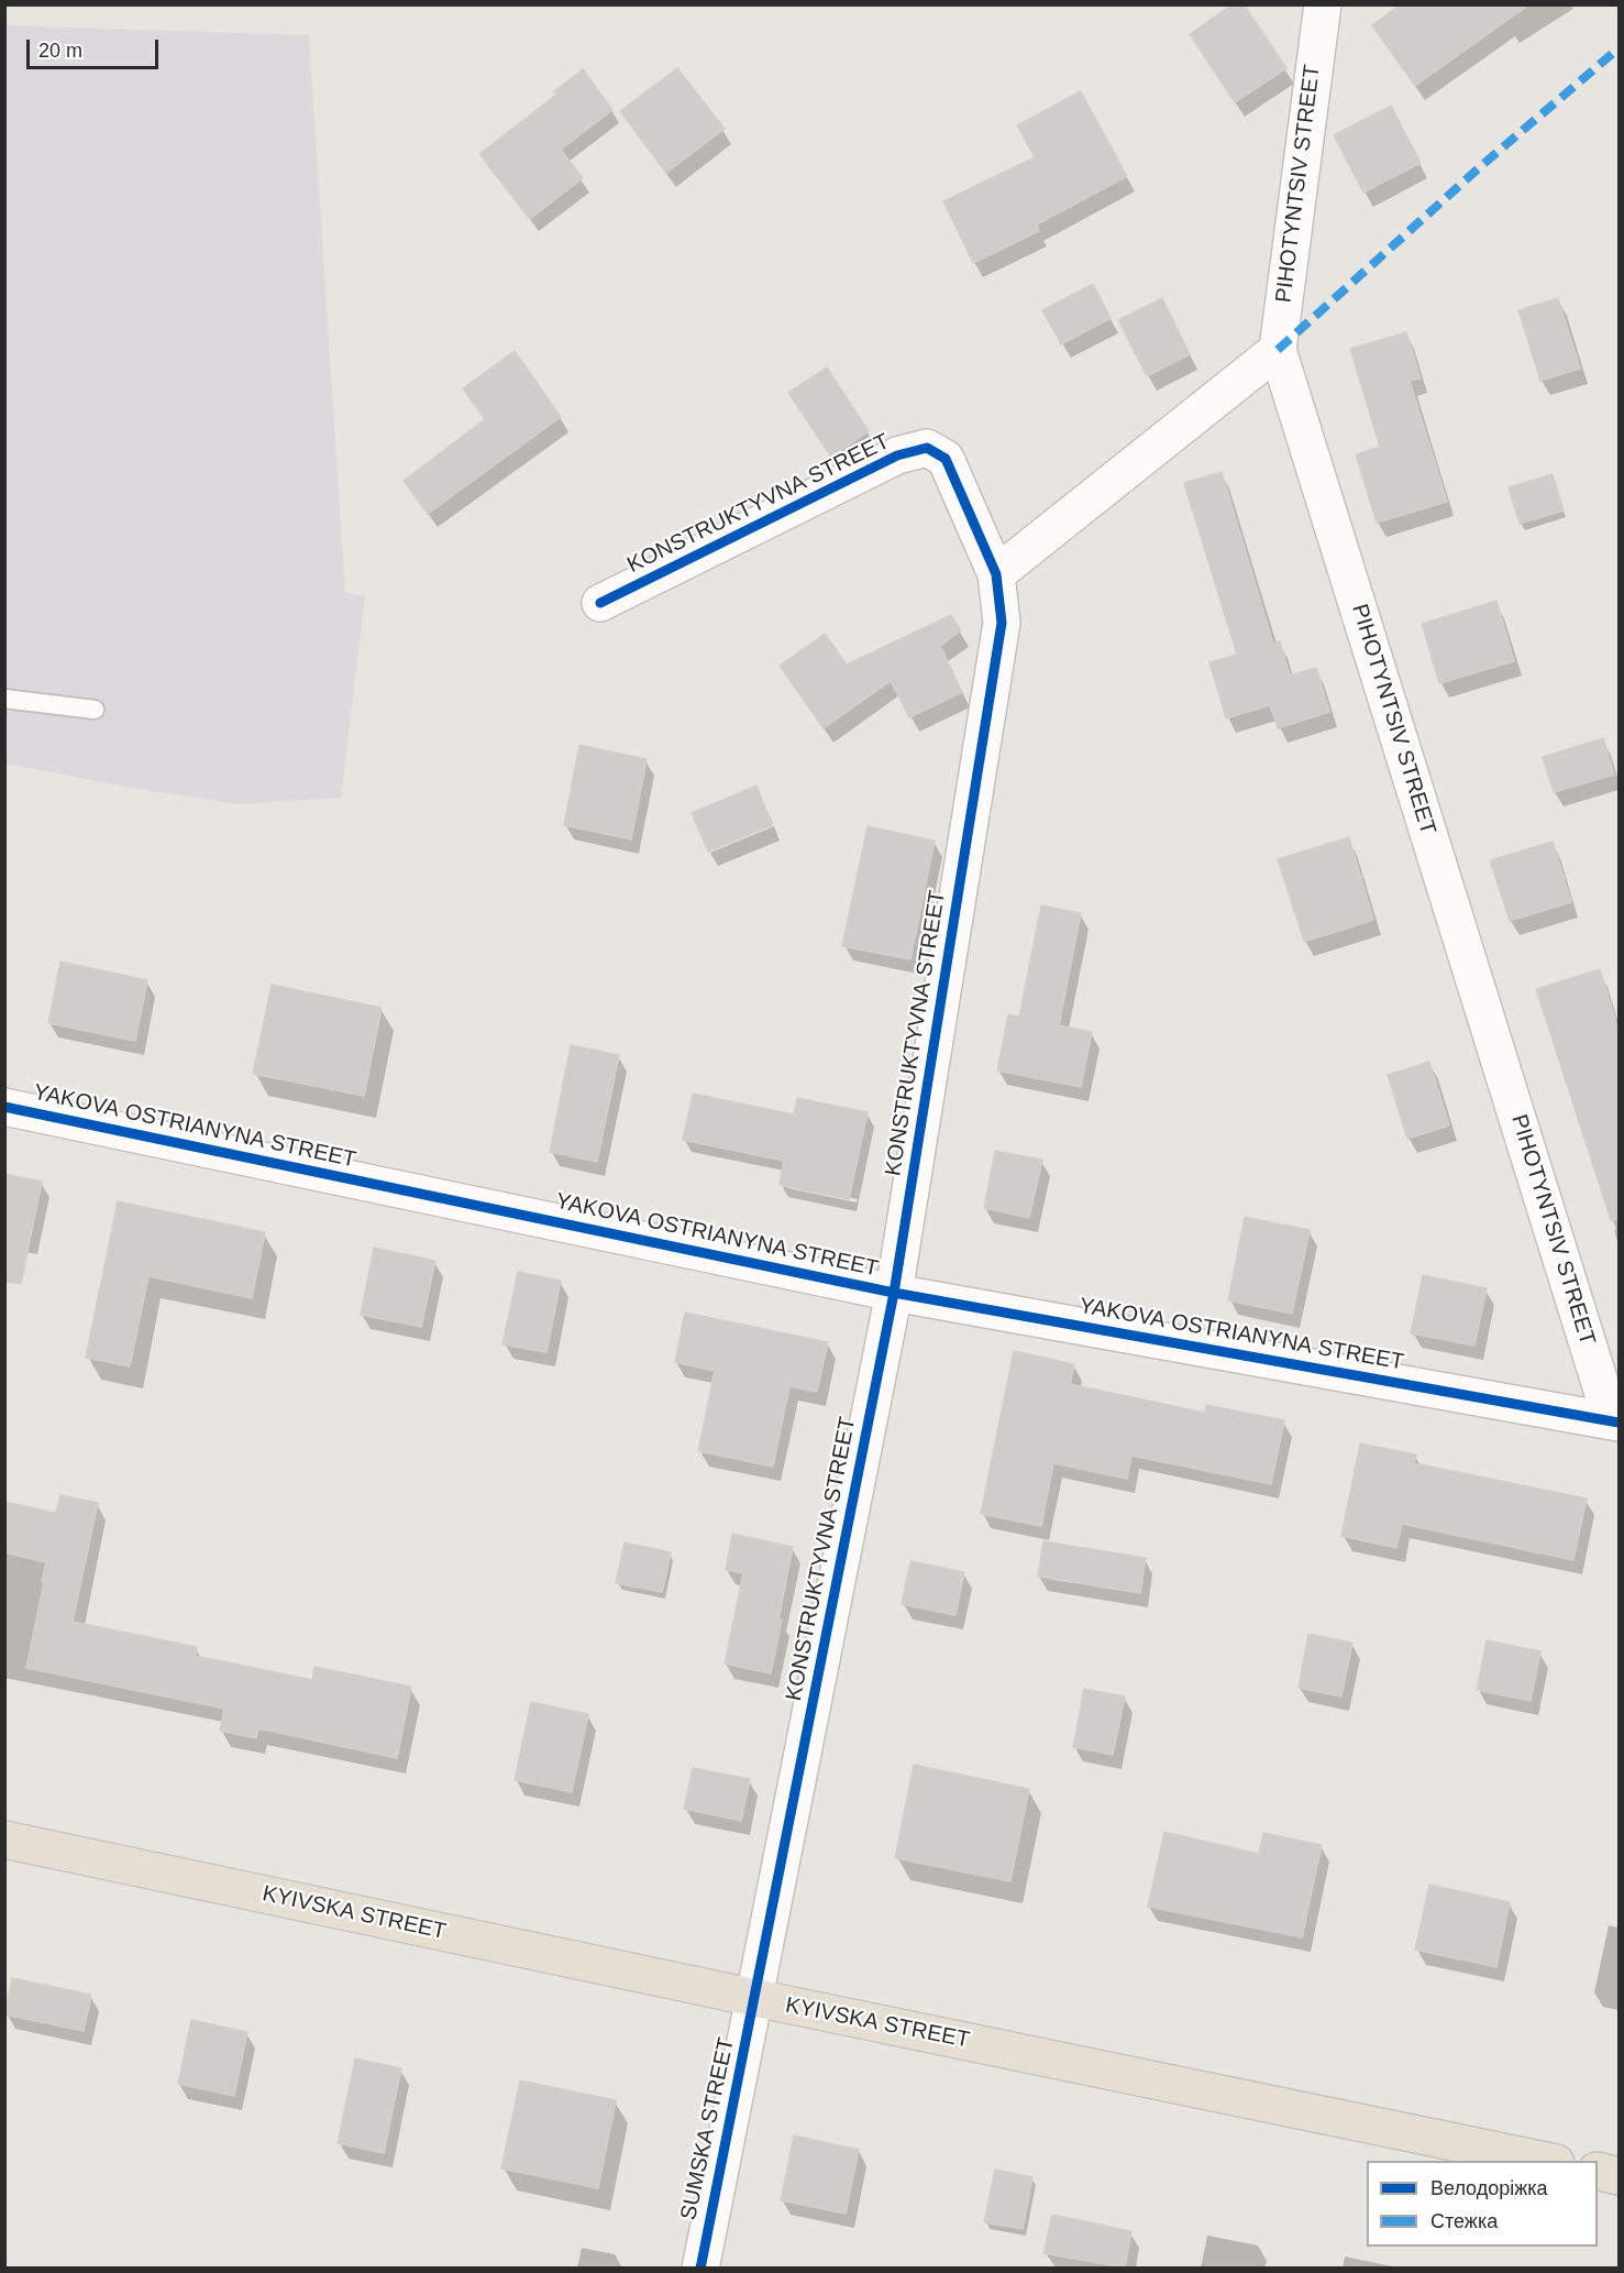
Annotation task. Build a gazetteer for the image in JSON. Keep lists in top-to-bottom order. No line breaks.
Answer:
{"streets":{"highway":["KYIVSKA STREET"],"street":["PIHOTYNTSIV STREET","KONSTRUKTYVNA STREET","YAKOVA OSTRIANYNA STREET","SUMSKA STREET"]},"crossings":[["PIHOTYNTSIV STREET","YAKOVA OSTRIANYNA STREET"],["KONSTRUKTYVNA STREET","YAKOVA OSTRIANYNA STREET"],["KONSTRUKTYVNA STREET","KYIVSKA STREET"],["KONSTRUKTYVNA STREET","SUMSKA STREET"],["KYIVSKA STREET","SUMSKA STREET"]],"legend":["Велодоріжка","Стежка"],"scale_bar":"20 m"}
